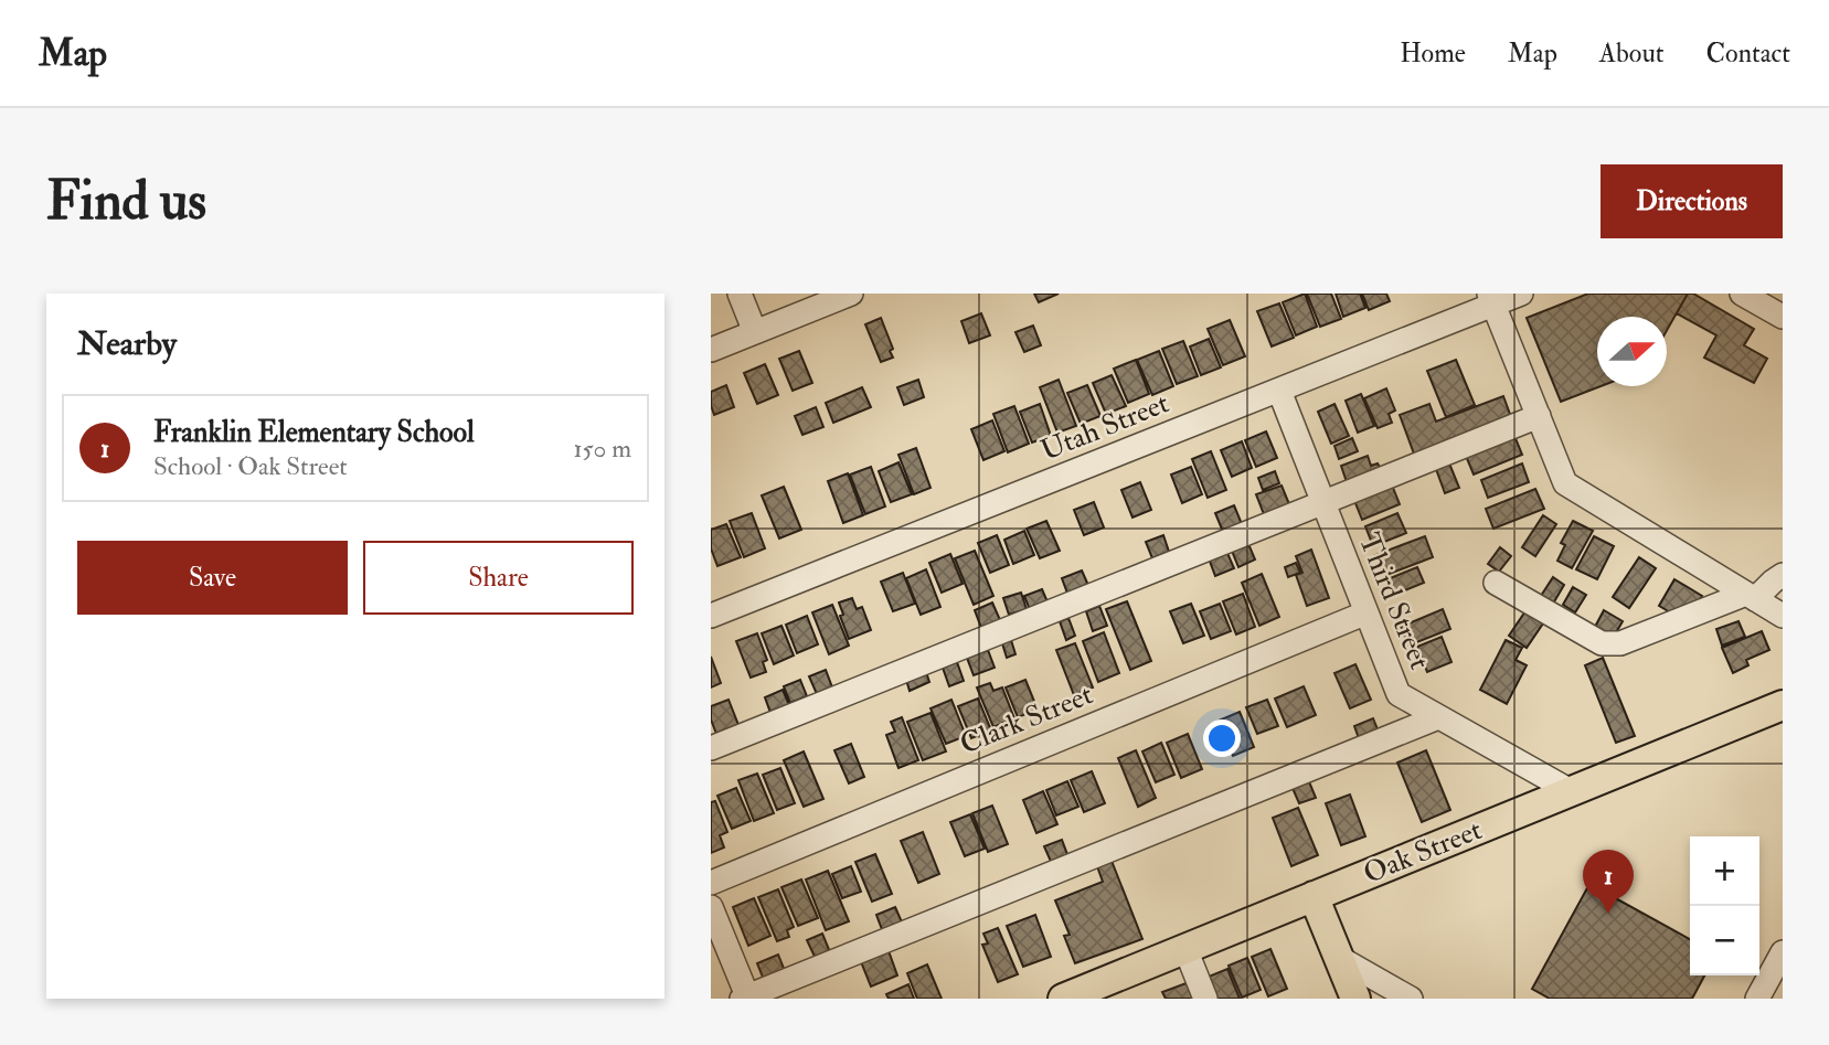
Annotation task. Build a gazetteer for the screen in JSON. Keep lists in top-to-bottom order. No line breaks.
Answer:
{"streets":{"main road":["Oak Street"],"street":["Utah Street","Third Street","Clark Street"]},"crossings":[["Utah Street","Third Street"],["Third Street","Clark Street"],["Third Street","Oak Street"]],"north":"right","page":{"header":"Map","nav":["Home","Map","About","Contact"],"buttons":["Directions",["Save","Share"]],"title":"Find us","heading":"Nearby","list":[{"mark":"1","name":"Franklin Elementary School","note":"School · Oak Street","value":"150 m"}],"map_buttons":["+","−"],"pins":"1"}}
